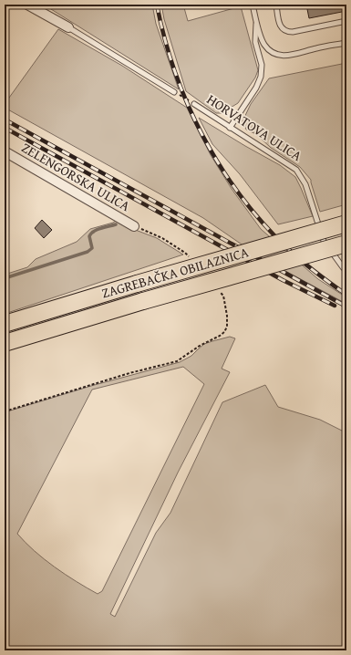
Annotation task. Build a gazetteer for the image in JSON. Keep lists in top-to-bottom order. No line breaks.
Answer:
{"streets":{"highway":["ZAGREBAČKA OBILAZNICA"],"street":["ZELENGORSKA ULICA"],"lane":["HORVATOVA ULICA"]}}
